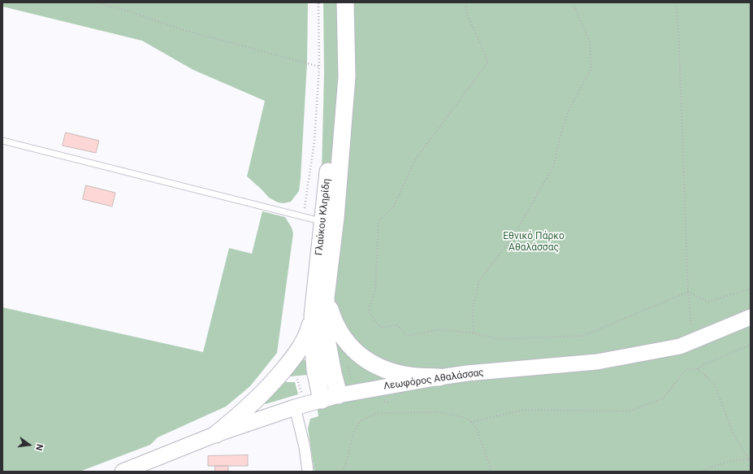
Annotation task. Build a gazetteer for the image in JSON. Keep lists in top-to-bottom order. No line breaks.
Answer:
{"streets":{"main road":["Γλαύκου Κληρίδη","Λεωφόρος Αθαλάσσας"]},"crossings":[["Γλαύκου Κληρίδη","Λεωφόρος Αθαλάσσας"]],"parks":["Εθνικό Πάρκο Αθαλάσσας"],"north":"right"}
